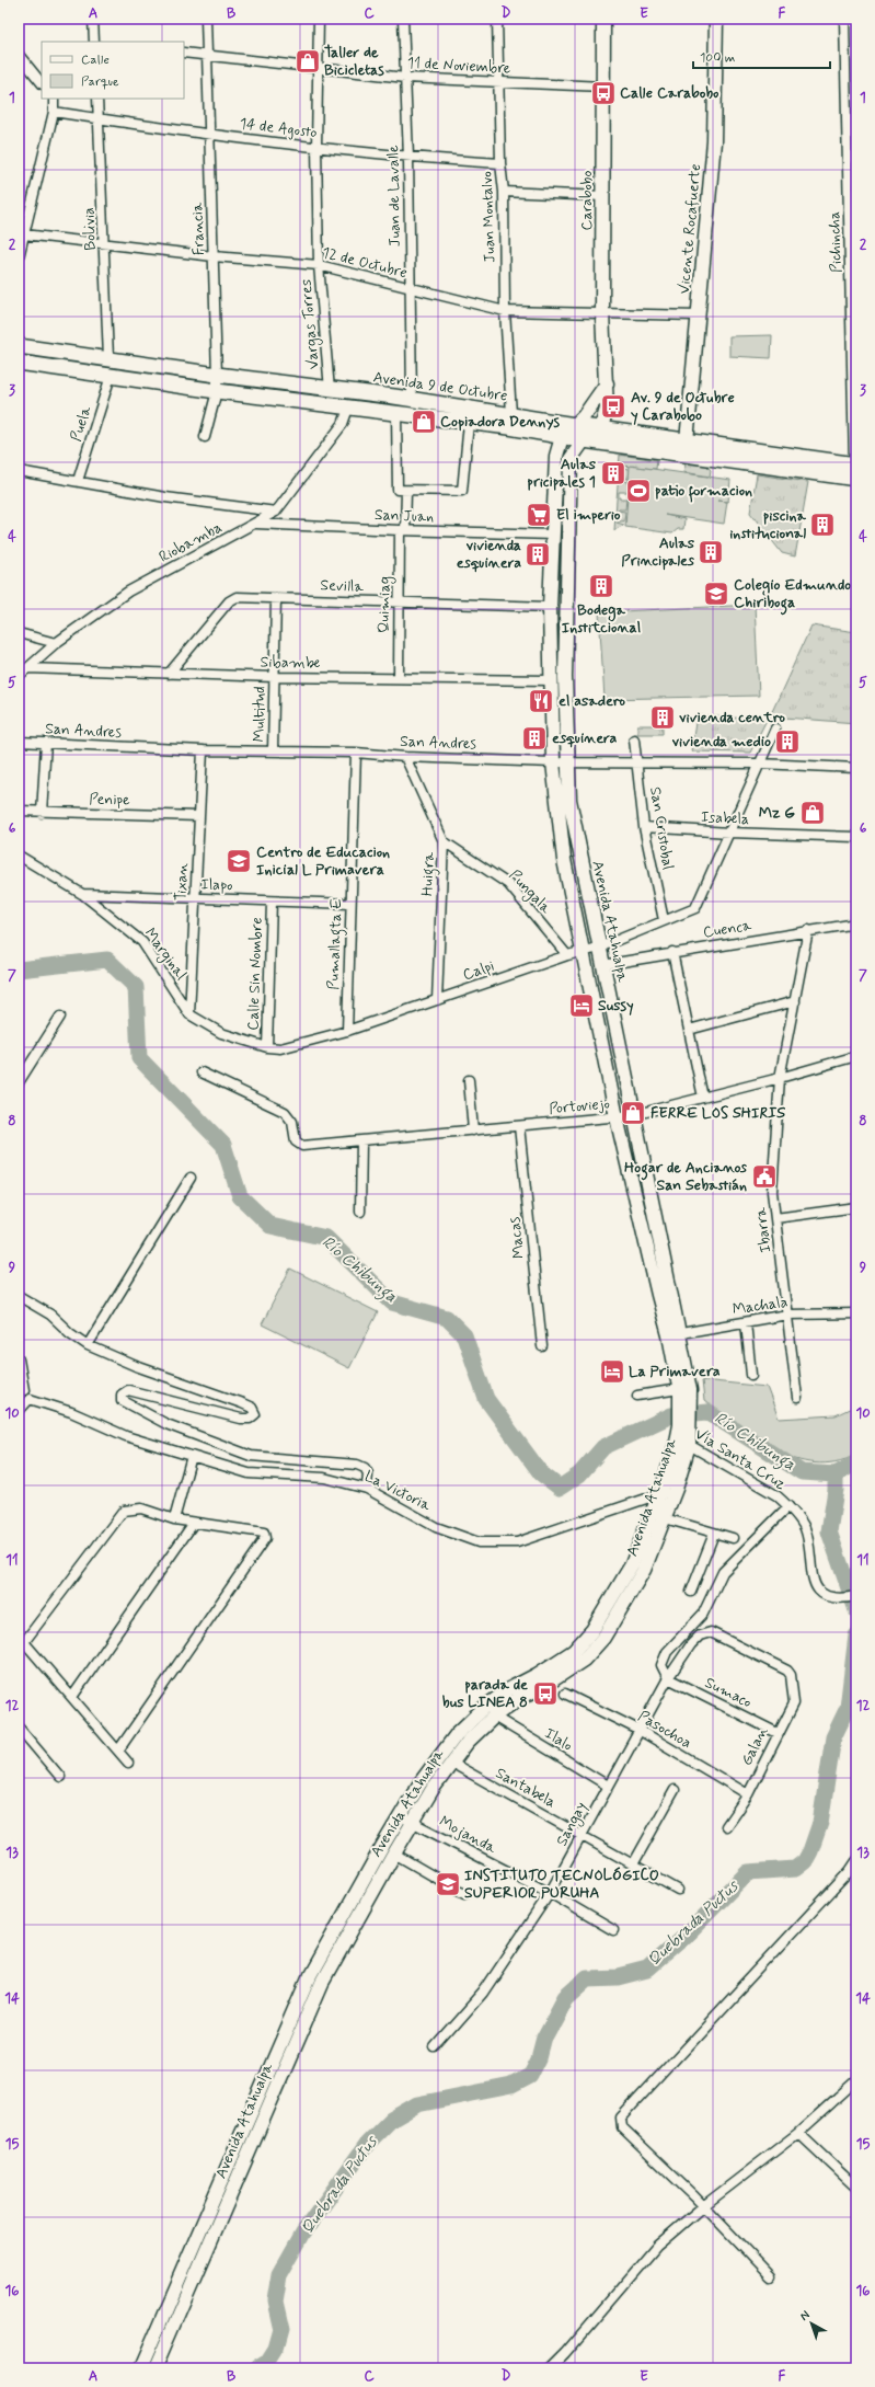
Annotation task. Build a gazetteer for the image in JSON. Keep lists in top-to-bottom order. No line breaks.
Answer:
{"streets":{"main road":["Carabobo","Vicente Rocafuerte","Avenida 9 de Octubre","Avenida Atahualpa"],"street":["11 de Noviembre","14 de Agosto","Juan de Lavalle","Juan Montalvo","Bolivia","Francia","Pichincha","12 de Octubre","Vargas Torres","Puela","San Juan","Riobamba","Sevilla","Quimiag","Sibambe","Multitud","San Andres","Penipe","Isabela","San Cristobal","Huigra","Tixan","Ilapo","Pungala","Cuenca","Pumallagta E","Marginal","Calpi","Calle Sin Nombre","Portoviejo","Ibarra","Macas","Machala","Vía Santa Cruz","La Victoria","Sumaco","Pasochoa","Ilalo","Galan","Santabela","Sangay","Mojanda"]},"crossings":[["11 de Noviembre","Juan de Lavalle"],["11 de Noviembre","Carabobo"],["11 de Noviembre","Juan Montalvo"],["11 de Noviembre","Francia"],["11 de Noviembre","Vargas Torres"],["14 de Agosto","Juan de Lavalle"],["14 de Agosto","Juan Montalvo"],["14 de Agosto","Bolivia"],["14 de Agosto","Francia"],["14 de Agosto","Vargas Torres"],["Juan de Lavalle","12 de Octubre"],["Juan de Lavalle","Avenida 9 de Octubre"],["Carabobo","12 de Octubre"],["Carabobo","Avenida 9 de Octubre"],["Carabobo","Avenida Atahualpa"],["Juan Montalvo","12 de Octubre"],["Juan Montalvo","Avenida 9 de Octubre"],["Bolivia","12 de Octubre"],["Bolivia","Avenida 9 de Octubre"],["Francia","12 de Octubre"],["Francia","Avenida 9 de Octubre"],["Vicente Rocafuerte","12 de Octubre"],["Vicente Rocafuerte","Avenida 9 de Octubre"],["Pichincha","Avenida 9 de Octubre"],["12 de Octubre","Vargas Torres"],["Vargas Torres","Avenida 9 de Octubre"],["Avenida 9 de Octubre","Puela"],["Avenida 9 de Octubre","Riobamba"],["Avenida 9 de Octubre","Quimiag"],["Avenida 9 de Octubre","Avenida Atahualpa"],["San Juan","Riobamba"],["San Juan","Quimiag"],["San Juan","Avenida Atahualpa"],["Riobamba","Sibambe"],["Sevilla","Quimiag"],["Sevilla","Sibambe"],["Sevilla","Multitud"],["Sevilla","Avenida Atahualpa"],["Quimiag","Sibambe"],["Sibambe","Multitud"],["Sibambe","Avenida Atahualpa"],["Multitud","San Andres"],["San Andres","San Cristobal"],["San Andres","Huigra"],["San Andres","Tixan"],["San Andres","Avenida Atahualpa"],["San Andres","Pumallagta E"],["Penipe","Tixan"],["Isabela","San Cristobal"],["Isabela","Calpi"],["San Cristobal","Calpi"],["Huigra","Pungala"],["Huigra","Calpi"],["Tixan","Ilapo"],["Tixan","Marginal"],["Ilapo","Pumallagta E"],["Ilapo","Marginal"],["Ilapo","Calle Sin Nombre"],["Pungala","Calpi"],["Avenida Atahualpa","Cuenca"],["Avenida Atahualpa","Calpi"],["Avenida Atahualpa","Portoviejo"],["Avenida Atahualpa","Machala"],["Avenida Atahualpa","Vía Santa Cruz"],["Avenida Atahualpa","La Victoria"],["Avenida Atahualpa","Ilalo"],["Avenida Atahualpa","Santabela"],["Avenida Atahualpa","Mojanda"],["Cuenca","Ibarra"],["Pumallagta E","Calpi"],["Marginal","Calpi"],["Marginal","Calle Sin Nombre"],["Calpi","Calle Sin Nombre"],["Portoviejo","Ibarra"],["Portoviejo","Macas"],["Ibarra","Machala"],["Sumaco","Galan"],["Sumaco","Sangay"],["Pasochoa","Galan"],["Pasochoa","Sangay"],["Ilalo","Sangay"],["Galan","Sangay"],["Santabela","Sangay"],["Sangay","Mojanda"]],"water":["Río Chibunga","Quebrada Puctus"],"places":{"shop":["Taller de Bicicletas","Copiadora Dennys","Mz G","FERRE LOS SHIRIS"],"bus stop":["Calle Carabobo","Av. 9 de Octubre y Carabobo","parada de bus LINEA 8"],"building":["Aulas pricipales 1","piscina institucional","Aulas Principales","vivienda esquinera","Bodega Institcional","vivienda centro","esquinera","vivienda medio"],"sports":["patio formacion"],"supermarket":["El imperio"],"school or university":["Colegio Edmundo Chiriboga","Centro de Educacion Inicial L Primavera","INSTITUTO TECNOLÓGICO SUPERIOR PURUHA"],"restaurant":["el asadero"],"hotel":["Sussy","La Primavera"],"public building":["Hogar de Ancianos San Sebastián"]},"legend":["Calle","Parque"],"scale_bar":"100 m","north":"top left","grid":{"columns":["A","B","C","D","E","F"],"rows":["1","2","3","4","5","6","7","8","9","10","11","12","13","14","15","16"]}}
